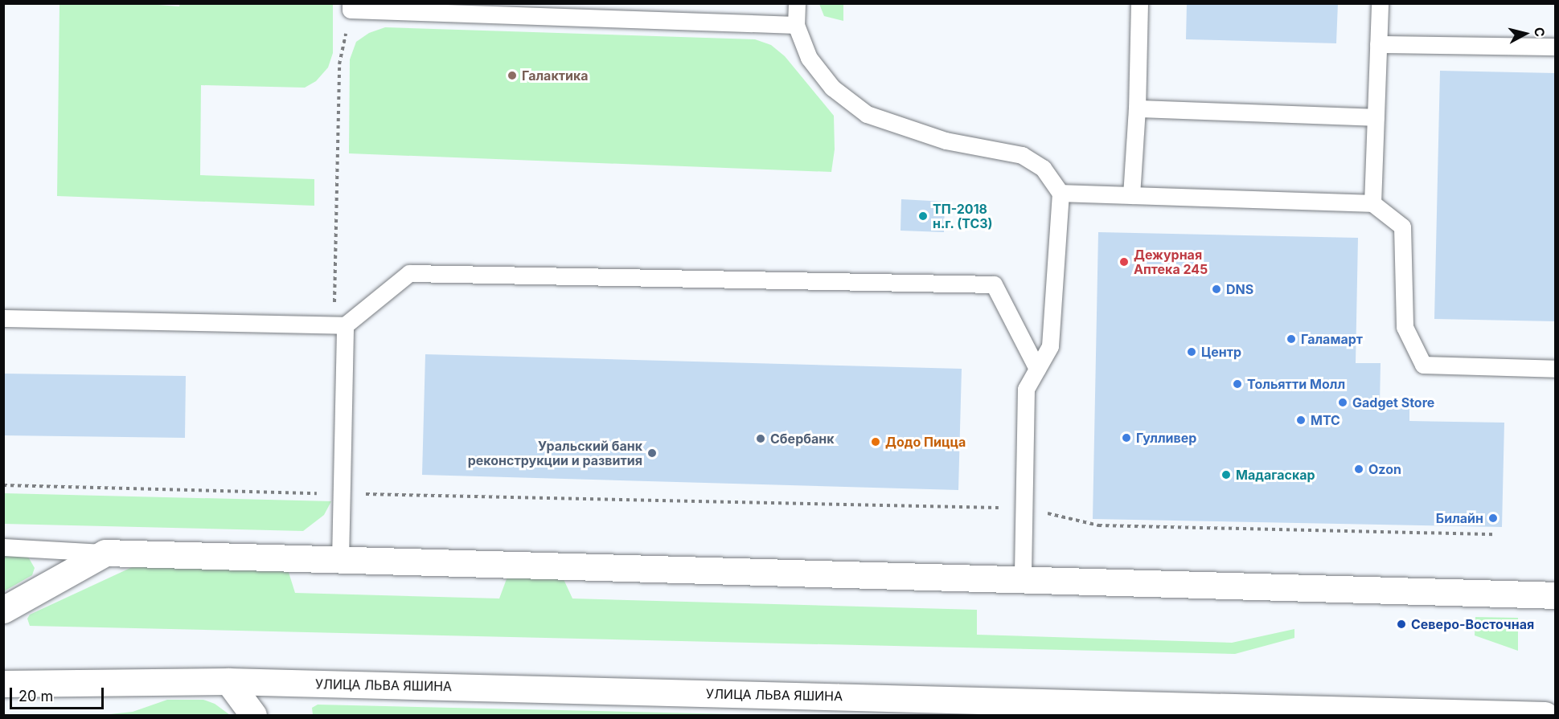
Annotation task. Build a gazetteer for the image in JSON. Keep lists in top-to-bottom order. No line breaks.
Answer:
{"streets":{"street":["УЛИЦА ЛЬВА ЯШИНА"]},"places":["Галактика","ТП-2018 н.г. (ТСЗ)","Дежурная Аптека 245","DNS","Галамарт","Центр","Тольятти Молл","Gadget Store","МТС","Гулливер","Сбербанк","Додо Пицца","Уральский банк реконструкции и развития","Ozon","Мадагаскар","Билайн","Северо-Восточная"],"scale_bar":"20 m","north":"right"}
